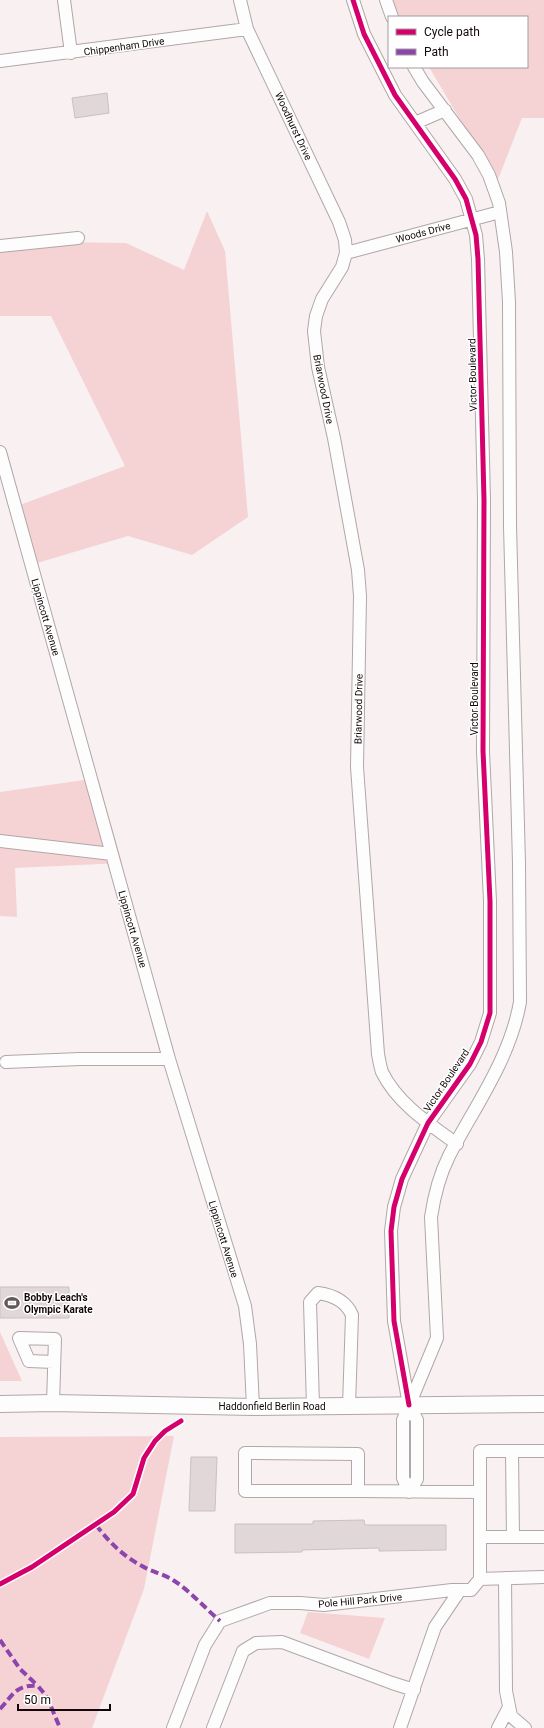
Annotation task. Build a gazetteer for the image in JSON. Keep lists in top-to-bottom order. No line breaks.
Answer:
{"streets":{"main road":["Haddonfield Berlin Road"],"street":["Chippenham Drive","Woodhurst Drive","Woods Drive","Victor Boulevard","Briarwood Drive","Lippincott Avenue","Pole Hill Park Drive"]},"crossings":[["Chippenham Drive","Woodhurst Drive"],["Woodhurst Drive","Woods Drive"],["Woodhurst Drive","Briarwood Drive"],["Woods Drive","Victor Boulevard"],["Woods Drive","Briarwood Drive"],["Victor Boulevard","Briarwood Drive"],["Victor Boulevard","Haddonfield Berlin Road"],["Lippincott Avenue","Haddonfield Berlin Road"]],"places":{"sports":["Bobby Leach's Olympic Karate"]},"legend":["Cycle path","Path"],"scale_bar":"50 m"}
